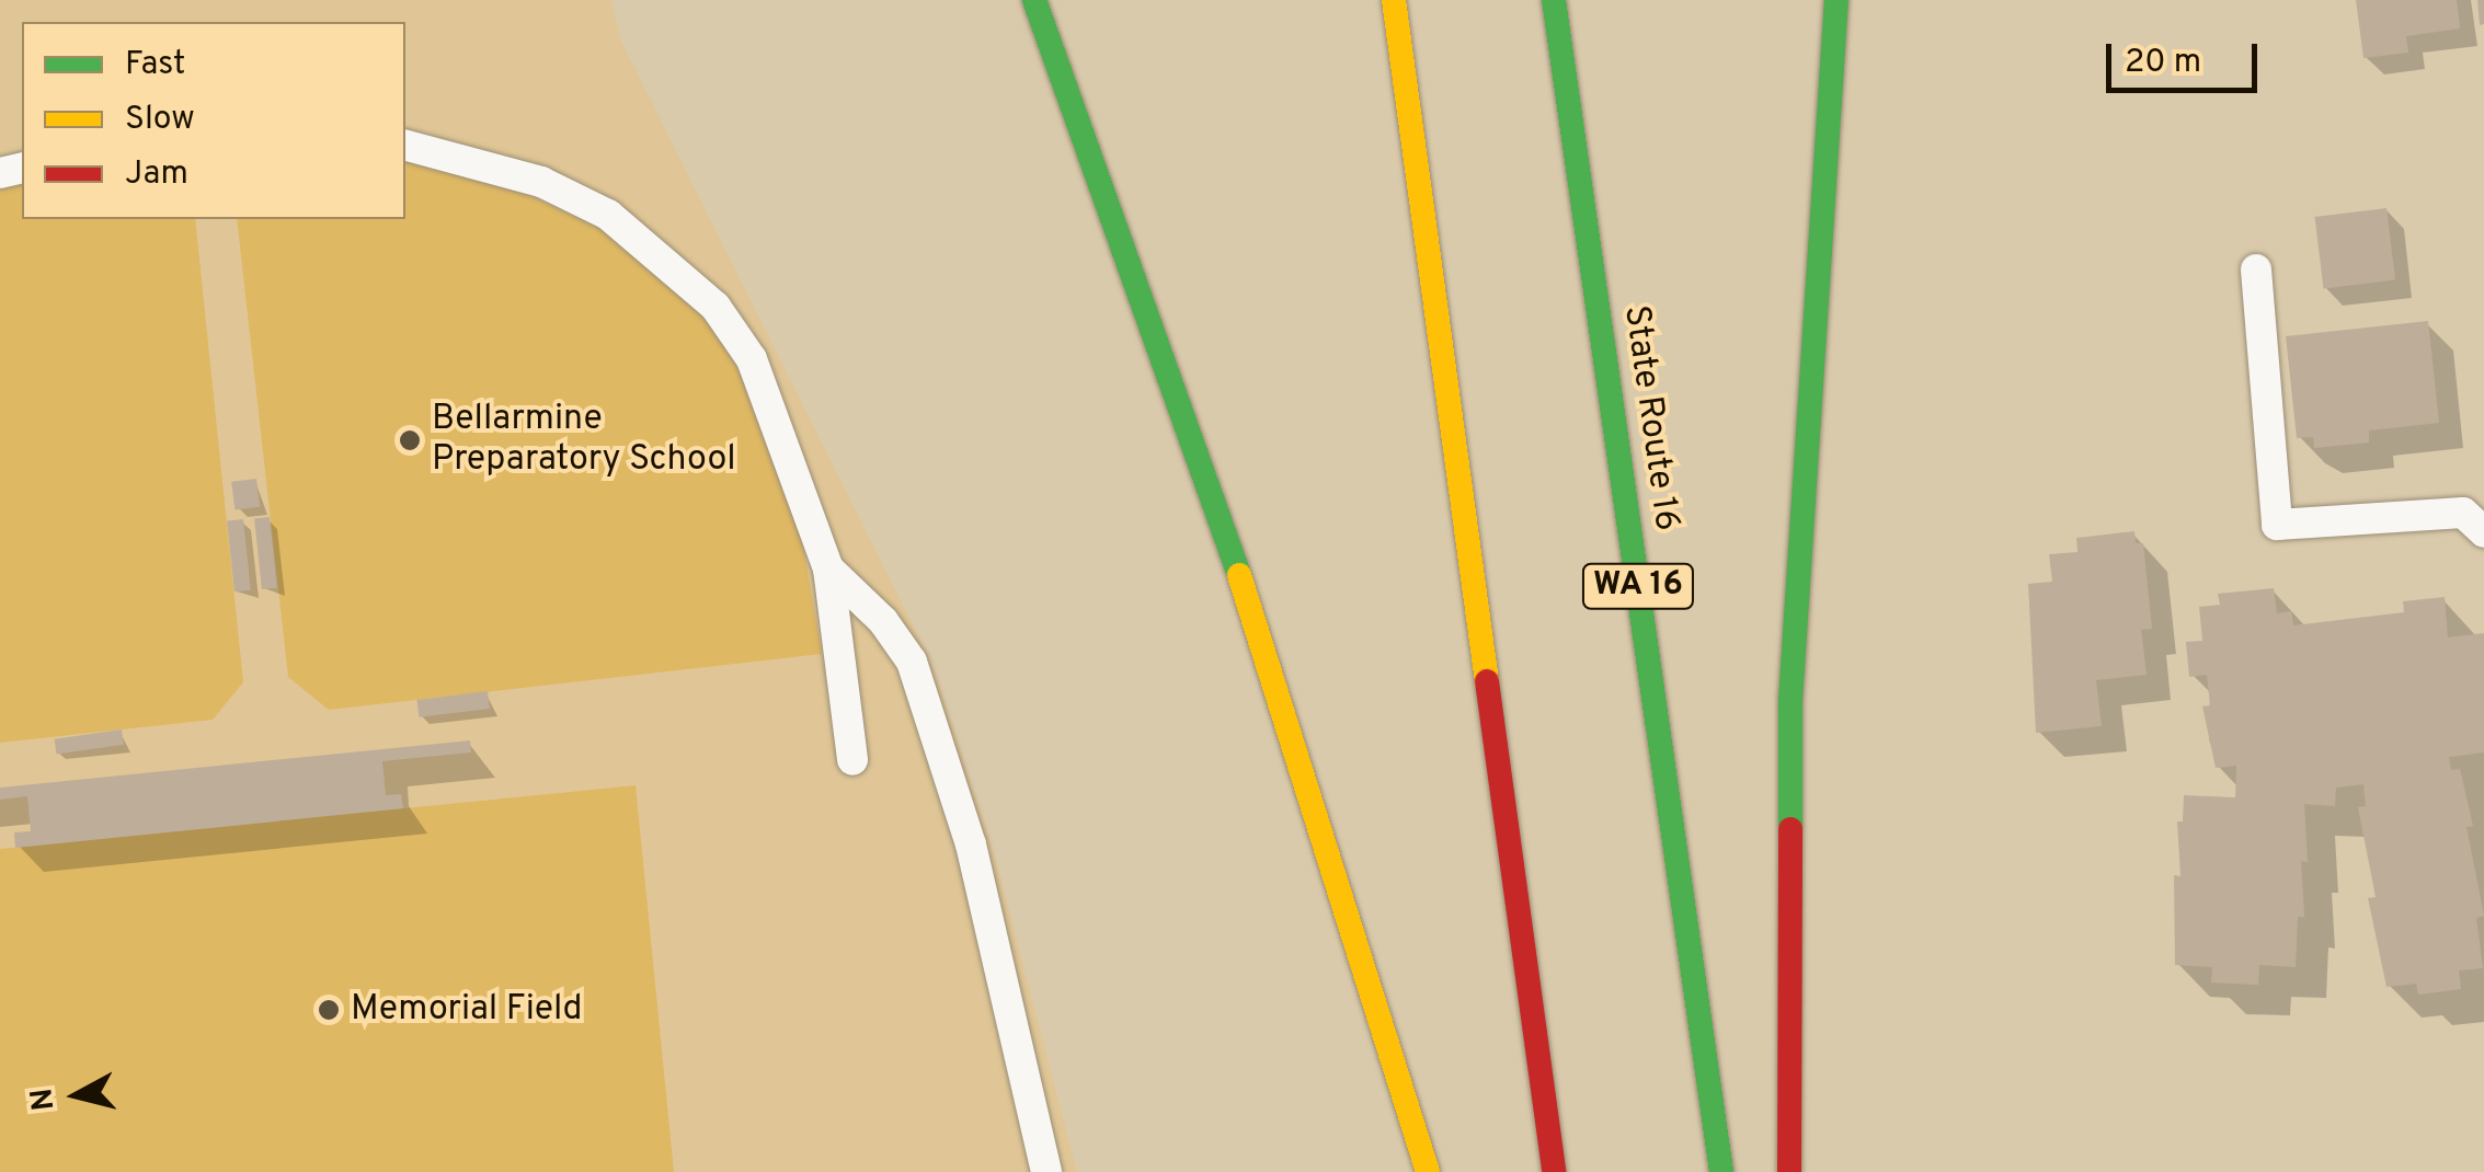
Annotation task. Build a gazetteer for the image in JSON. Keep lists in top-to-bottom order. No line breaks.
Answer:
{"streets":{"highway":["State Route 16","WA 16"]},"places":["Bellarmine Preparatory School","Memorial Field"],"legend":["Fast","Slow","Jam"],"scale_bar":"20 m","north":"left"}
